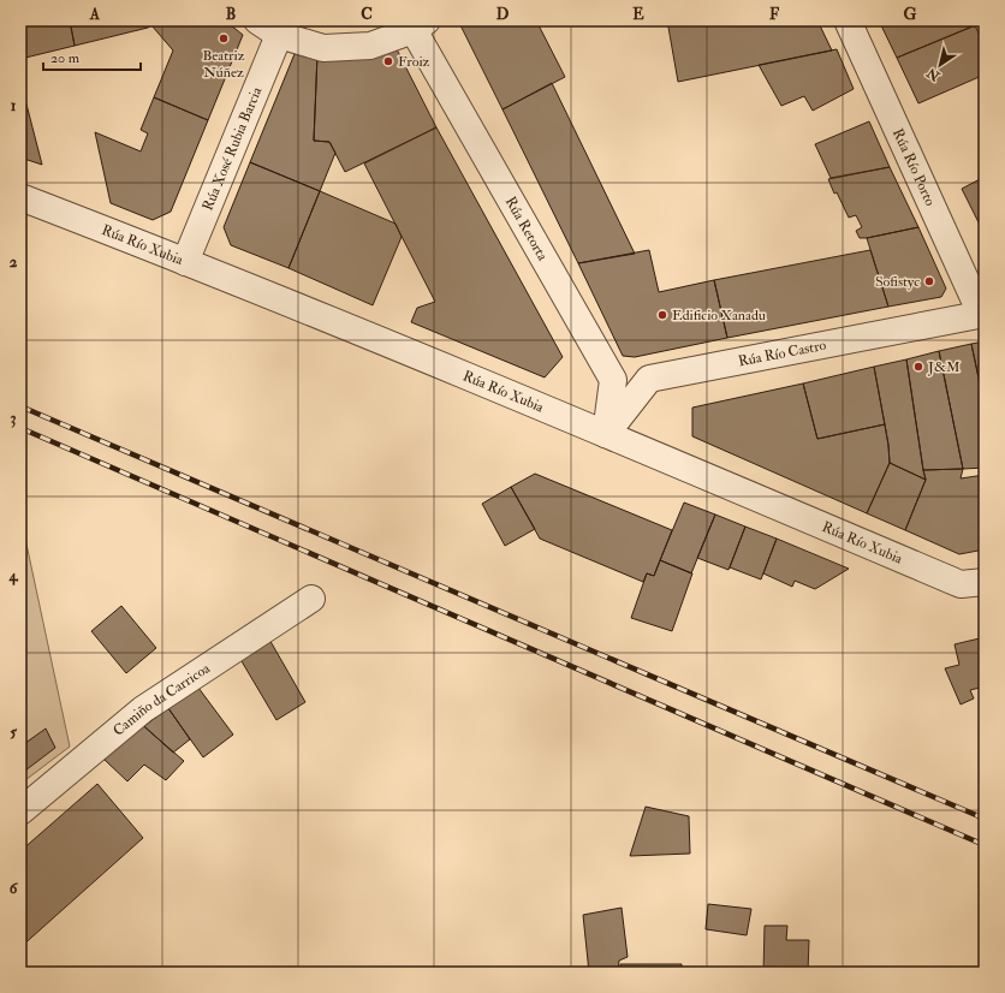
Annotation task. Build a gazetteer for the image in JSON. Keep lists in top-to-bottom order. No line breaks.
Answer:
{"streets":{"street":["Rúa Xosé Rubia Barcia","Rúa Río Porto","Rúa Retorta","Rúa Río Xubia","Rúa Río Castro","Camiño da Carricoa"]},"crossings":[["Rúa Xosé Rubia Barcia","Rúa Río Xubia"],["Rúa Río Porto","Rúa Río Castro"],["Rúa Retorta","Rúa Río Xubia"],["Rúa Retorta","Rúa Río Castro"],["Rúa Río Xubia","Rúa Río Castro"]],"places":["Beatriz Núñez","Froiz","Sofistyc","Edificio Xanadu","J&M"],"scale_bar":"20 m","north":"bottom left","grid":{"columns":["A","B","C","D","E","F","G"],"rows":["1","2","3","4","5","6"]}}
